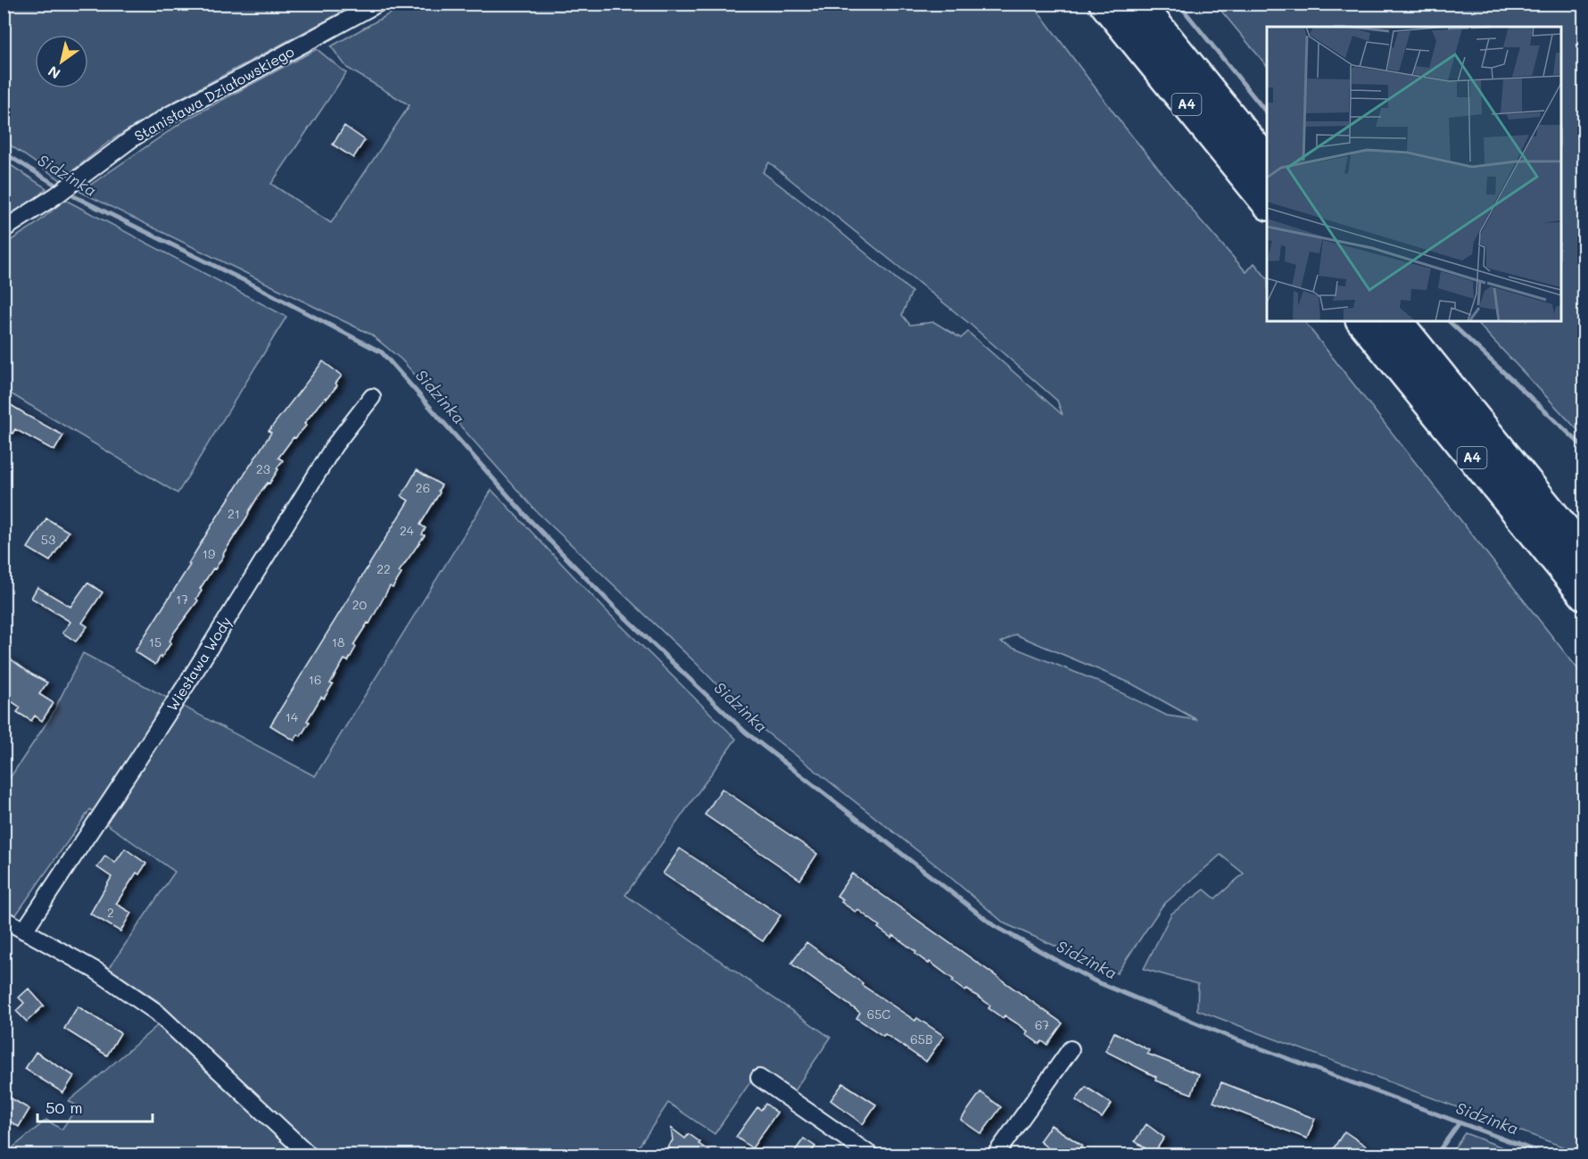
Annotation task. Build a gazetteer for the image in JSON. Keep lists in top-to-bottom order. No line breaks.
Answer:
{"streets":{"highway":["A4"],"street":["Stanisława Działowskiego","Wiesława Wody"]},"water":["Sidzinka"],"house_numbers":["23","26","21","24","53","19","22","17","20","15","18","16","14","2","65C","67","65B"],"scale_bar":"50 m","north":"bottom left"}
